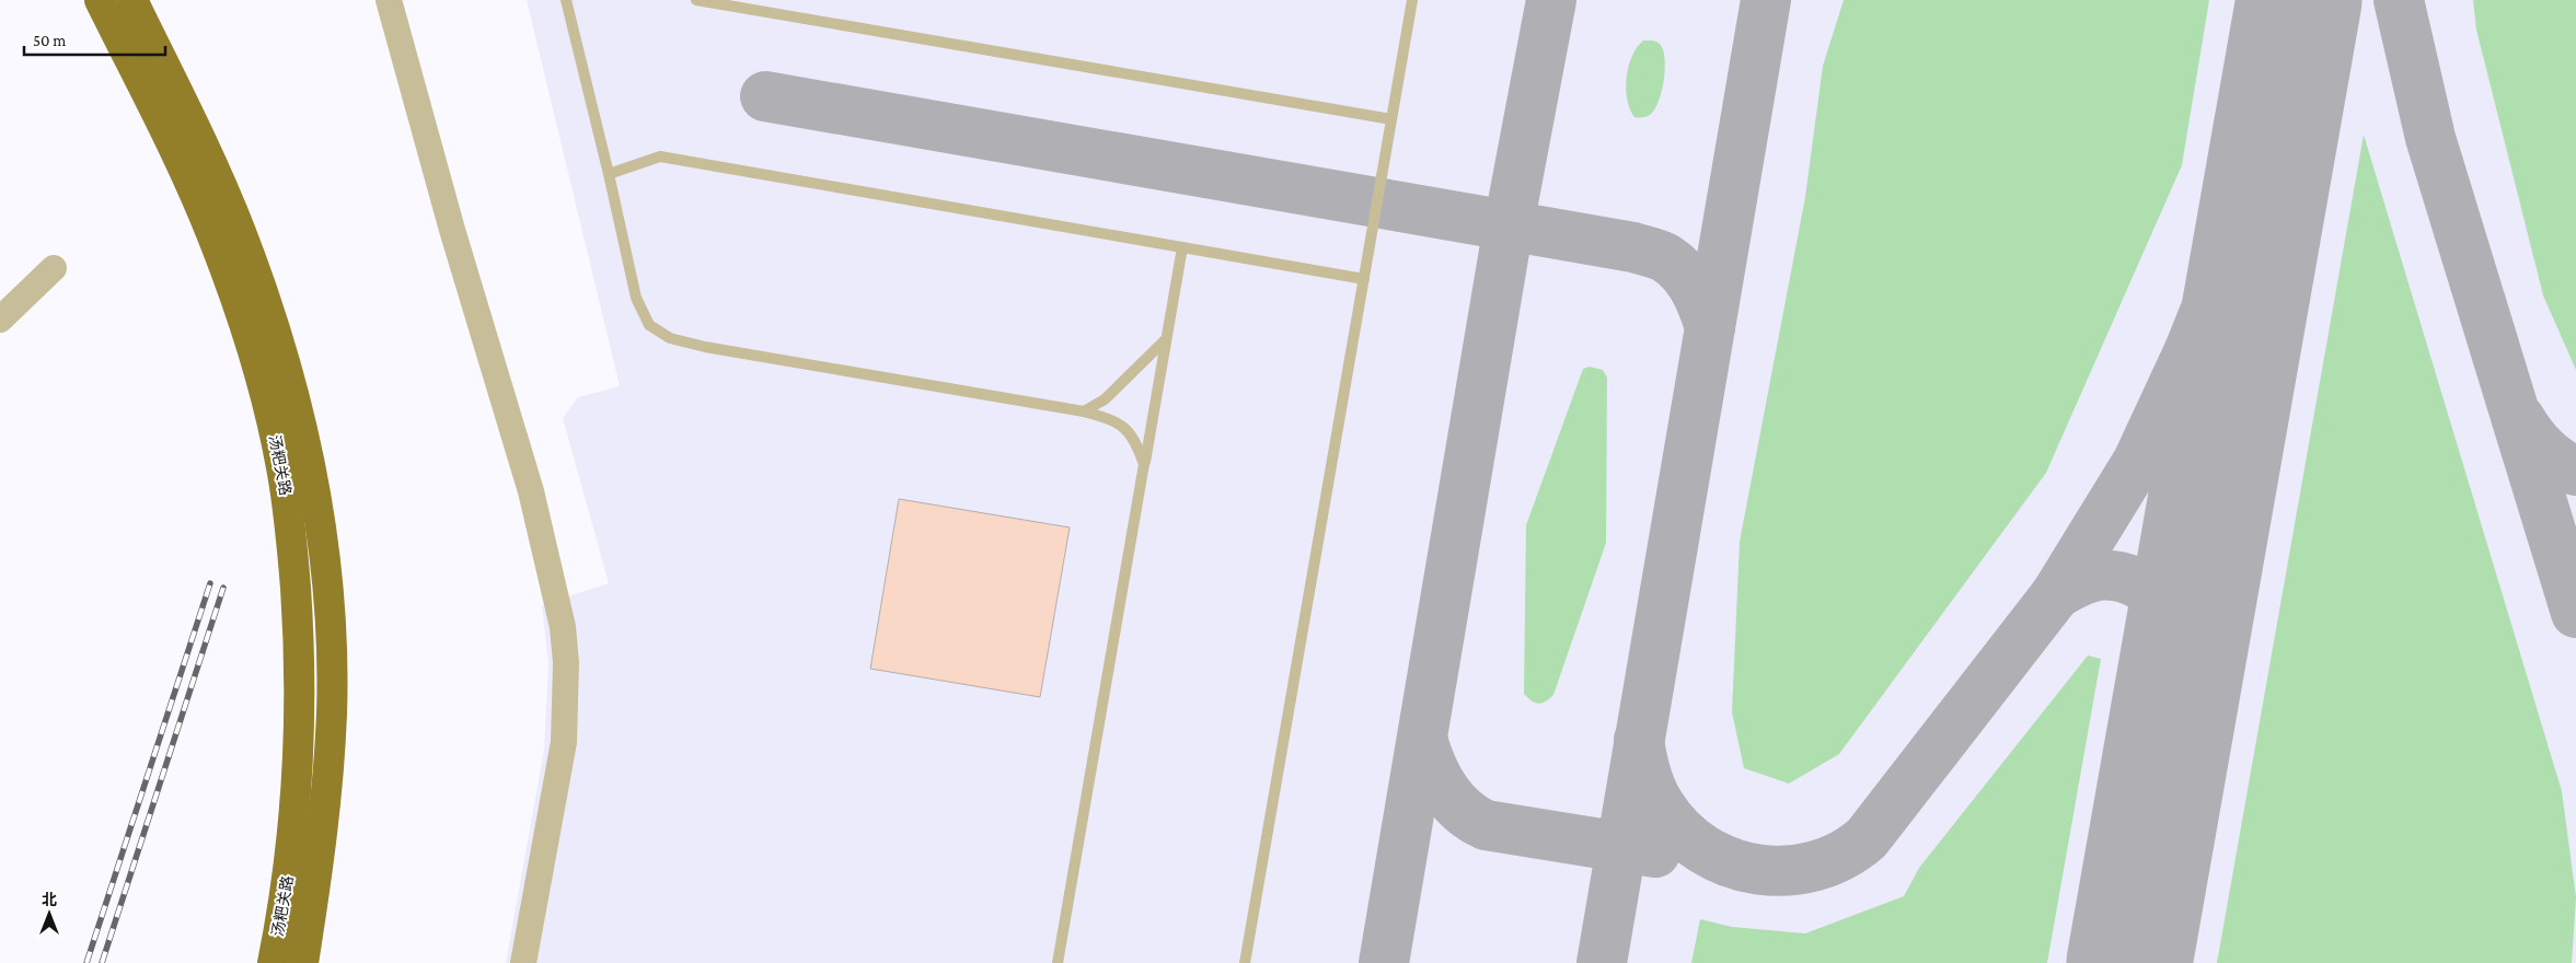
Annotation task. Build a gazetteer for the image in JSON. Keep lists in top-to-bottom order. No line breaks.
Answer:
{"streets":{"highway":["汤粑关路"]},"scale_bar":"50 m","north":"top"}
